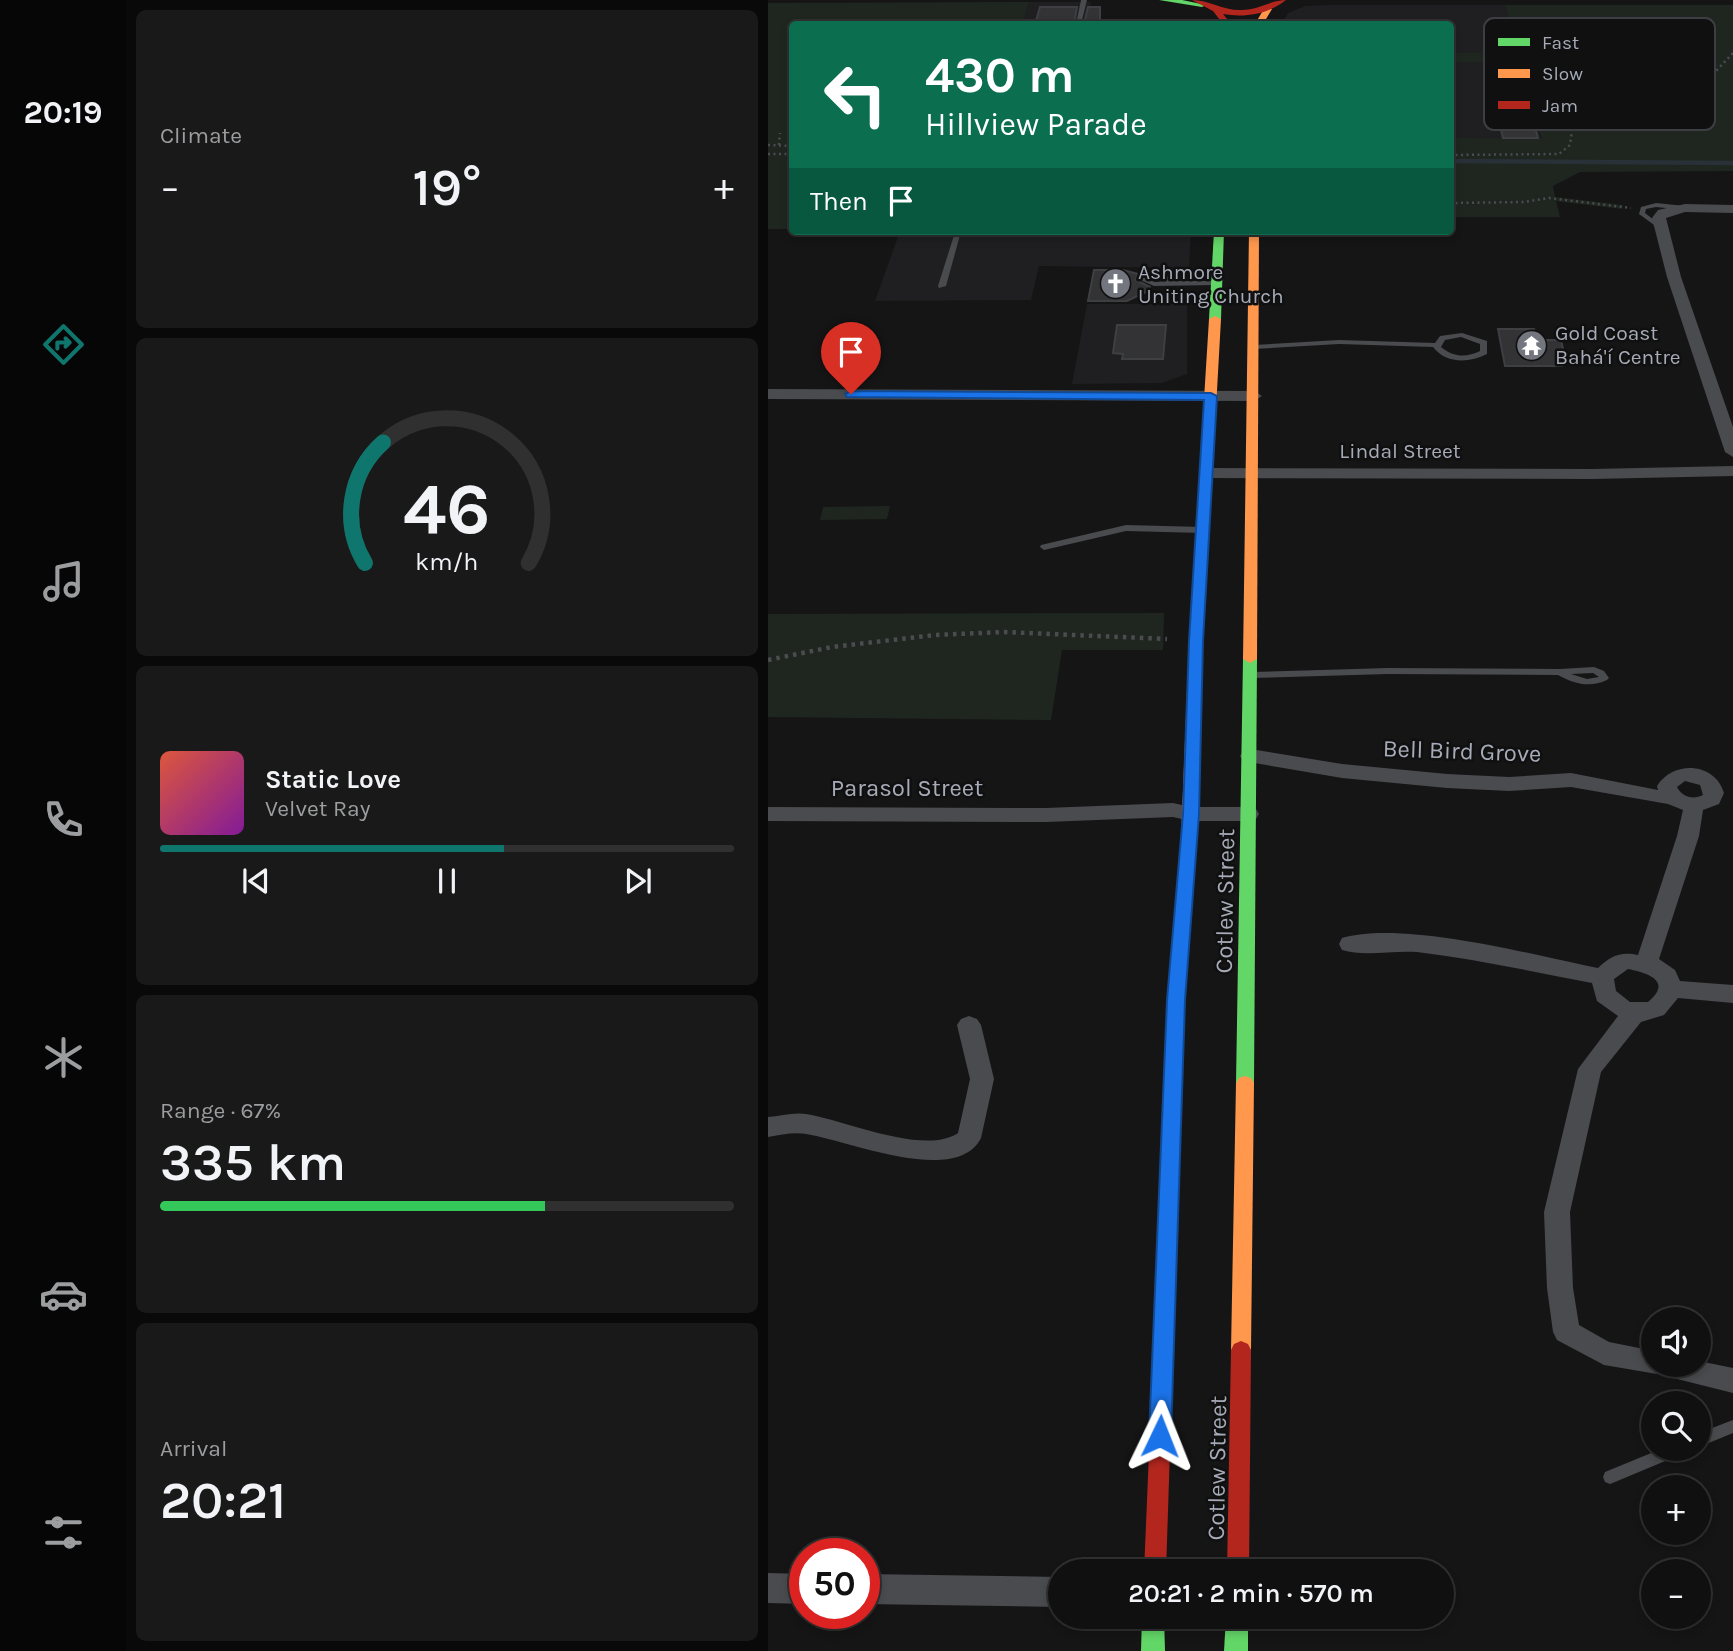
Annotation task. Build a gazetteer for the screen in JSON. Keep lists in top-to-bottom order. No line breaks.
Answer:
{"streets":{"main road":["Cotlew Street"],"street":["Lindal Street","Bell Bird Grove","Parasol Street"]},"crossings":[["Lindal Street","Cotlew Street"],["Bell Bird Grove","Cotlew Street"],["Parasol Street","Cotlew Street"]],"places":{"church":["Ashmore Uniting Church"],"temple":["Gold Coast Bahá'í Centre"]},"legend":["Fast","Slow","Jam"],"page":{"tabs":"20:19","tile":["Climate",["Range · 67%","335 km"],["Arrival","20:21"]],"turn":["430 m","Hillview Parade"],"heat":["−","19°","+"],"then":"Then","song":["Static Love","Velvet Ray"],"map_buttons":["+","−"],"limit":"50","trip":"20:21 · 2 min · 570 m","gauge":["46","km/h"]}}
